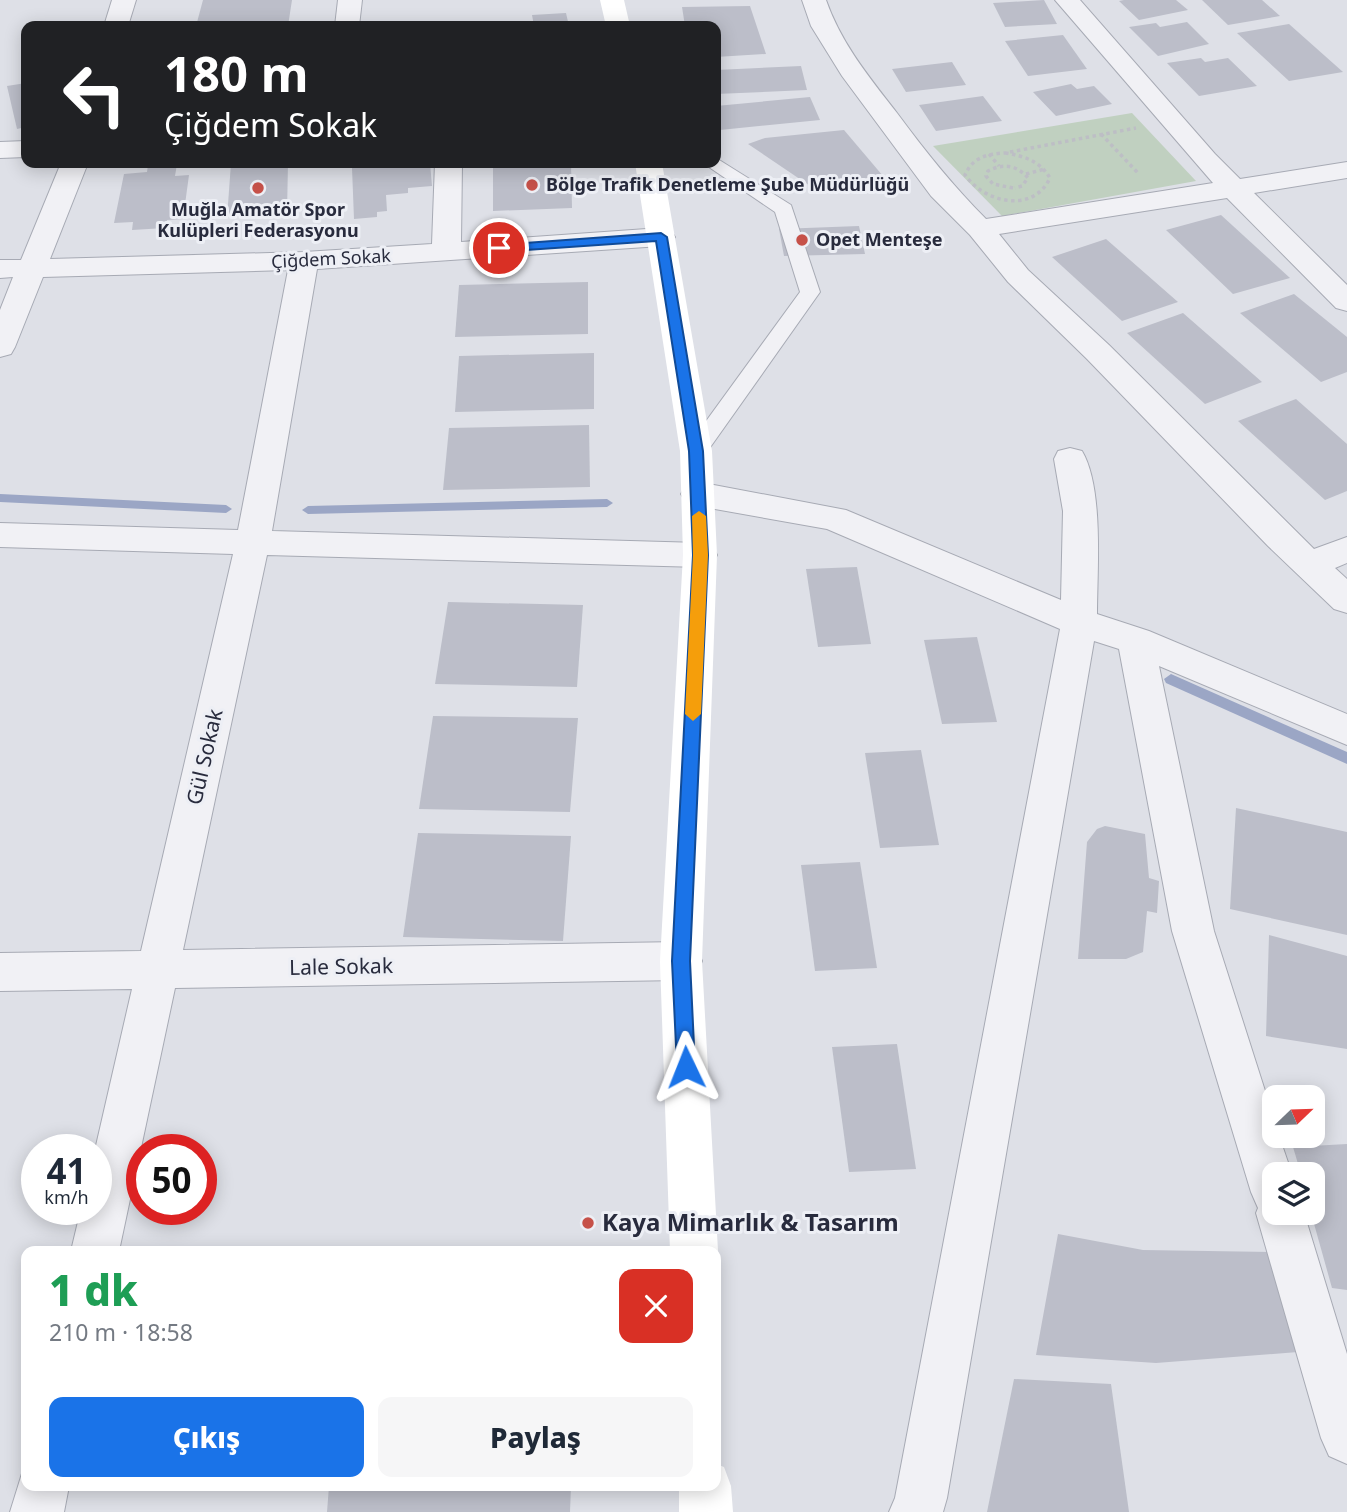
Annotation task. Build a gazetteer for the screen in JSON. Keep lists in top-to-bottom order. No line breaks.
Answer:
{"streets":{"street":["Çiğdem Sokak","Gül Sokak","Lale Sokak"]},"crossings":[["Çiğdem Sokak","Gül Sokak"],["Gül Sokak","Lale Sokak"]],"places":["Bölge Trafik Denetleme Şube Müdürlüğü","Muğla Amatör Spor Kulüpleri Federasyonu","Opet Menteşe","Kaya Mimarlık & Tasarım"],"north":"top right","page":{"turn":["180 m","Çiğdem Sokak"],"speed":"41 km/h","limit":"50","heading":["1 dk","210 m · 18:58"],"buttons":["Çıkış","Paylaş"]}}
